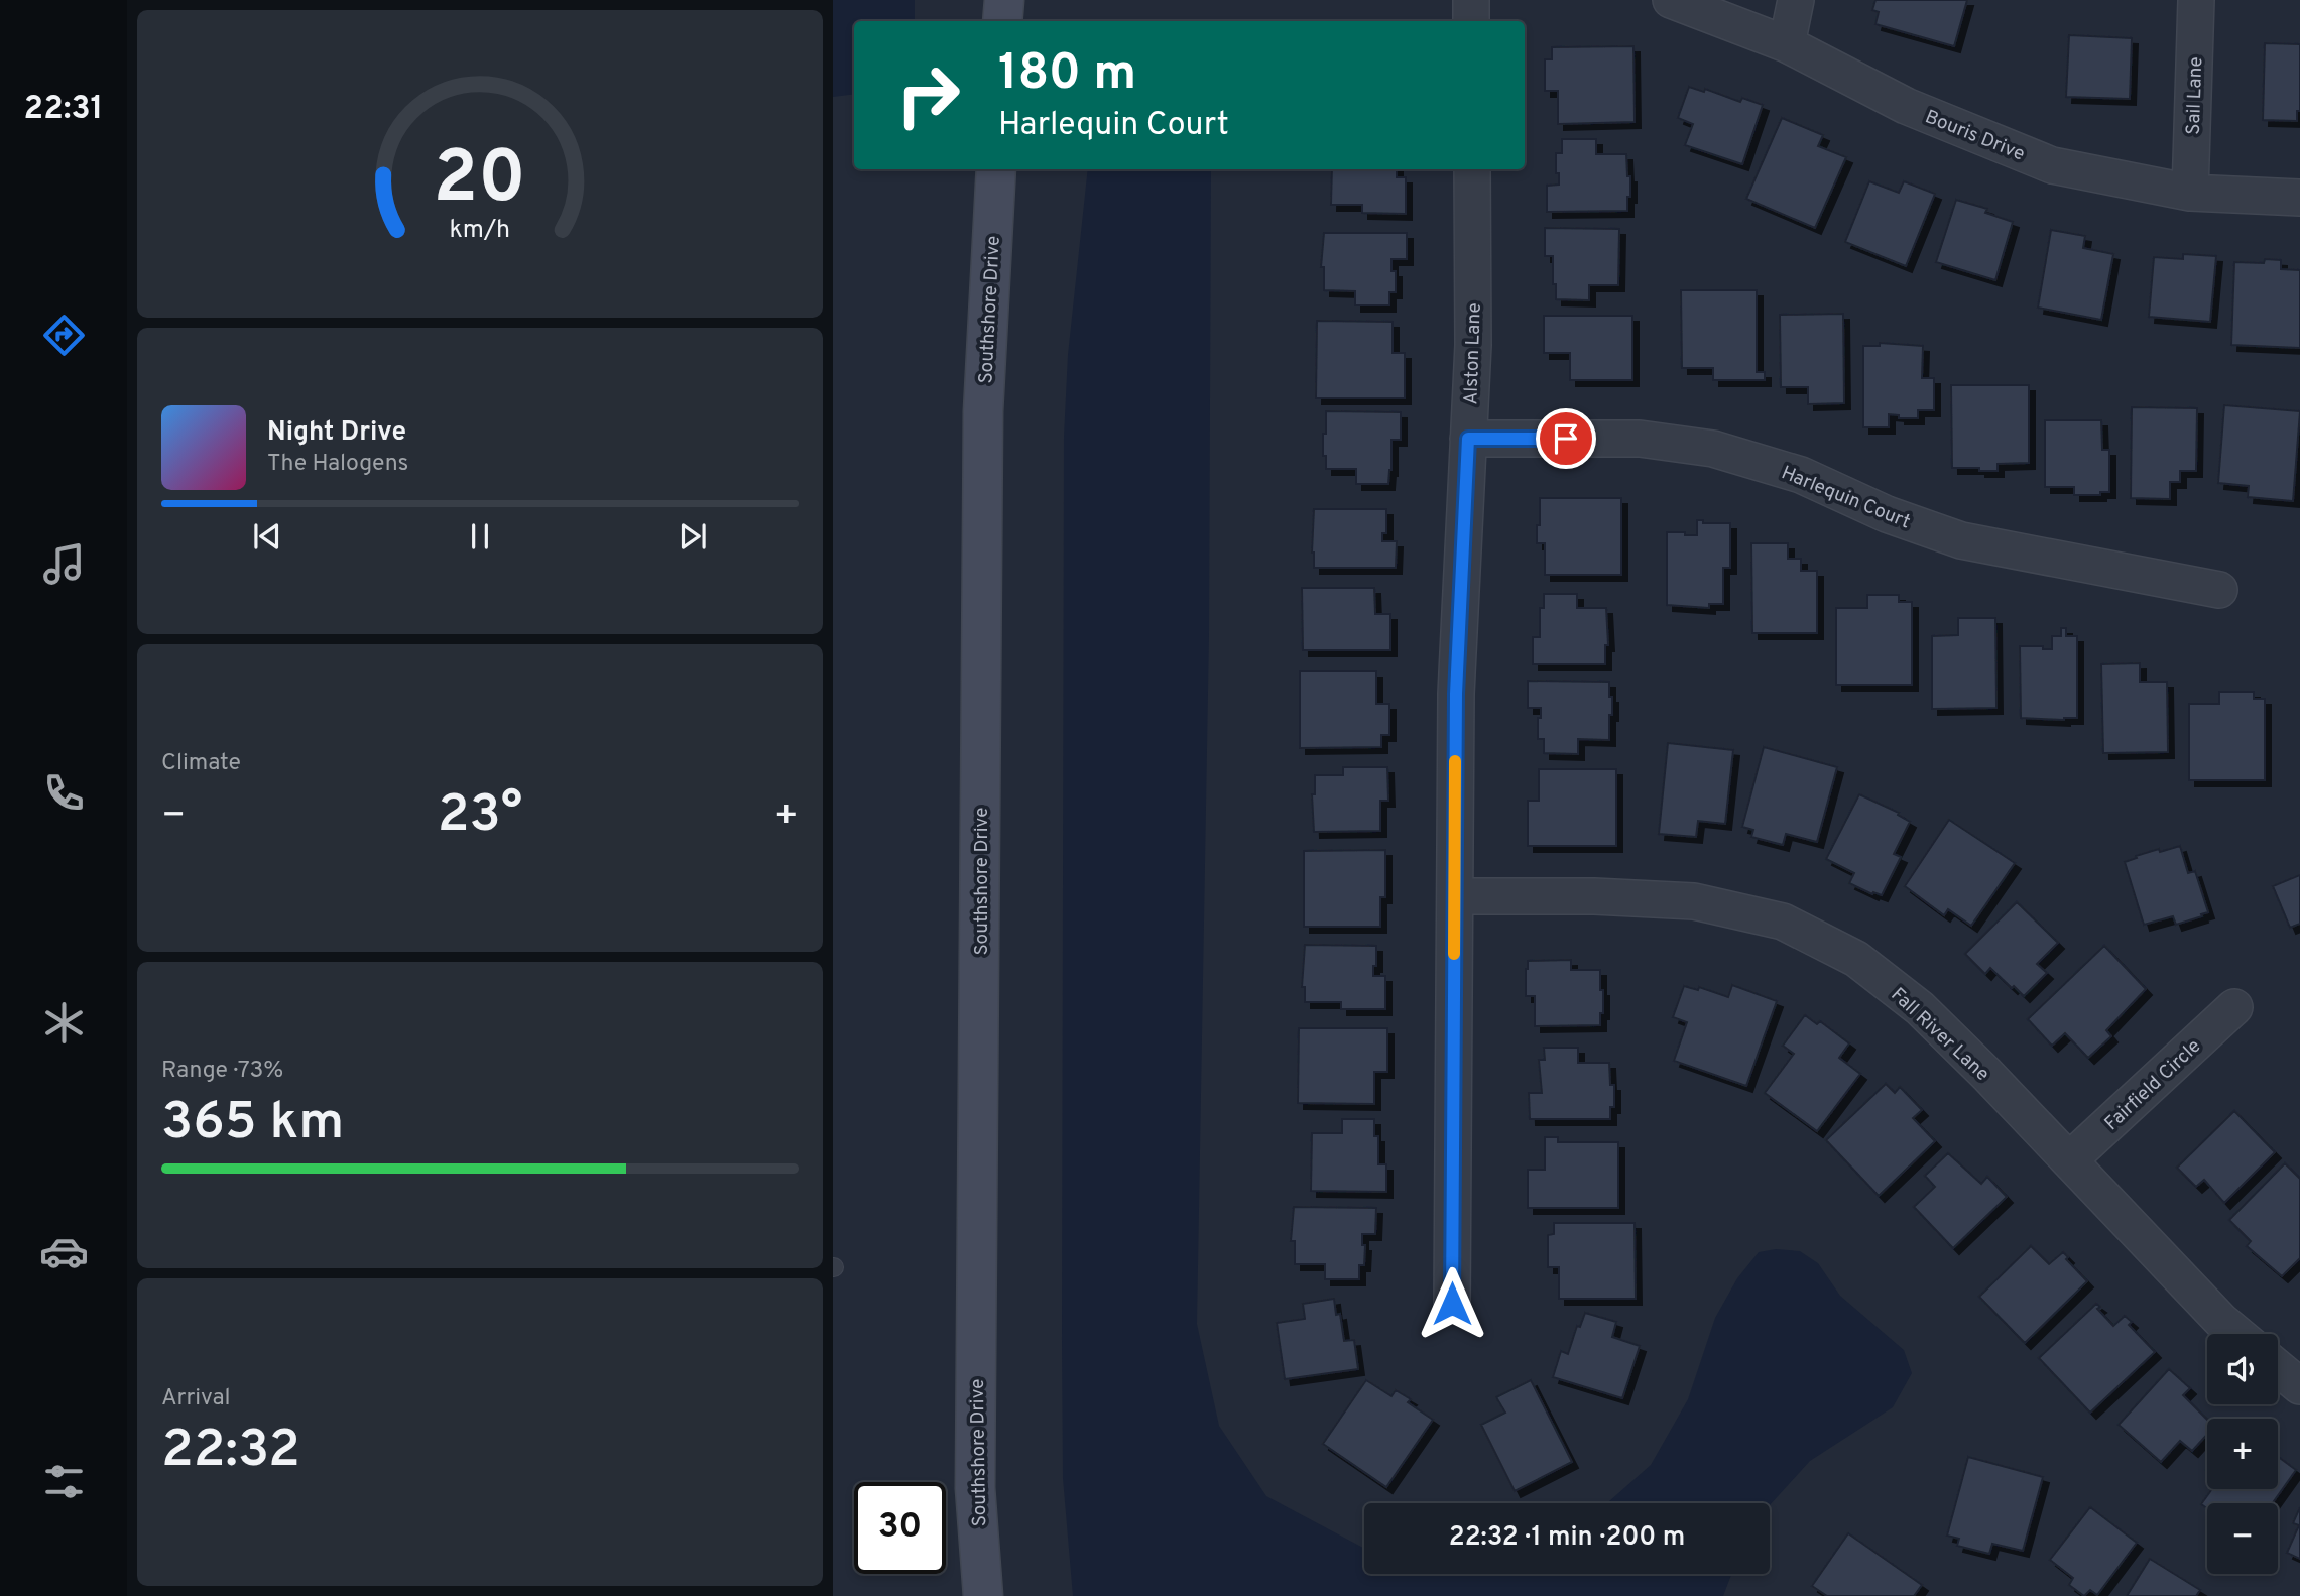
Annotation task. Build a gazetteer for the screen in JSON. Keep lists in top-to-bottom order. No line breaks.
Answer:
{"streets":{"street":["Sail Lane","Bouris Drive","Southshore Drive","Alston Lane","Harlequin Court","Fall River Lane","Fairfield Circle"]},"crossings":[["Sail Lane","Bouris Drive"],["Alston Lane","Harlequin Court"],["Alston Lane","Fall River Lane"],["Fall River Lane","Fairfield Circle"]],"page":{"tabs":"22:31","turn":["180 m","Harlequin Court"],"song":["Night Drive","The Halogens"],"tile":["Climate",["Range · 73%","365 km"],["Arrival","22:32"]],"heat":["−","23°","+"],"map_buttons":["+","−"],"limit":"30","trip":"22:32 · 1 min · 200 m","gauge":["20","km/h"]}}
